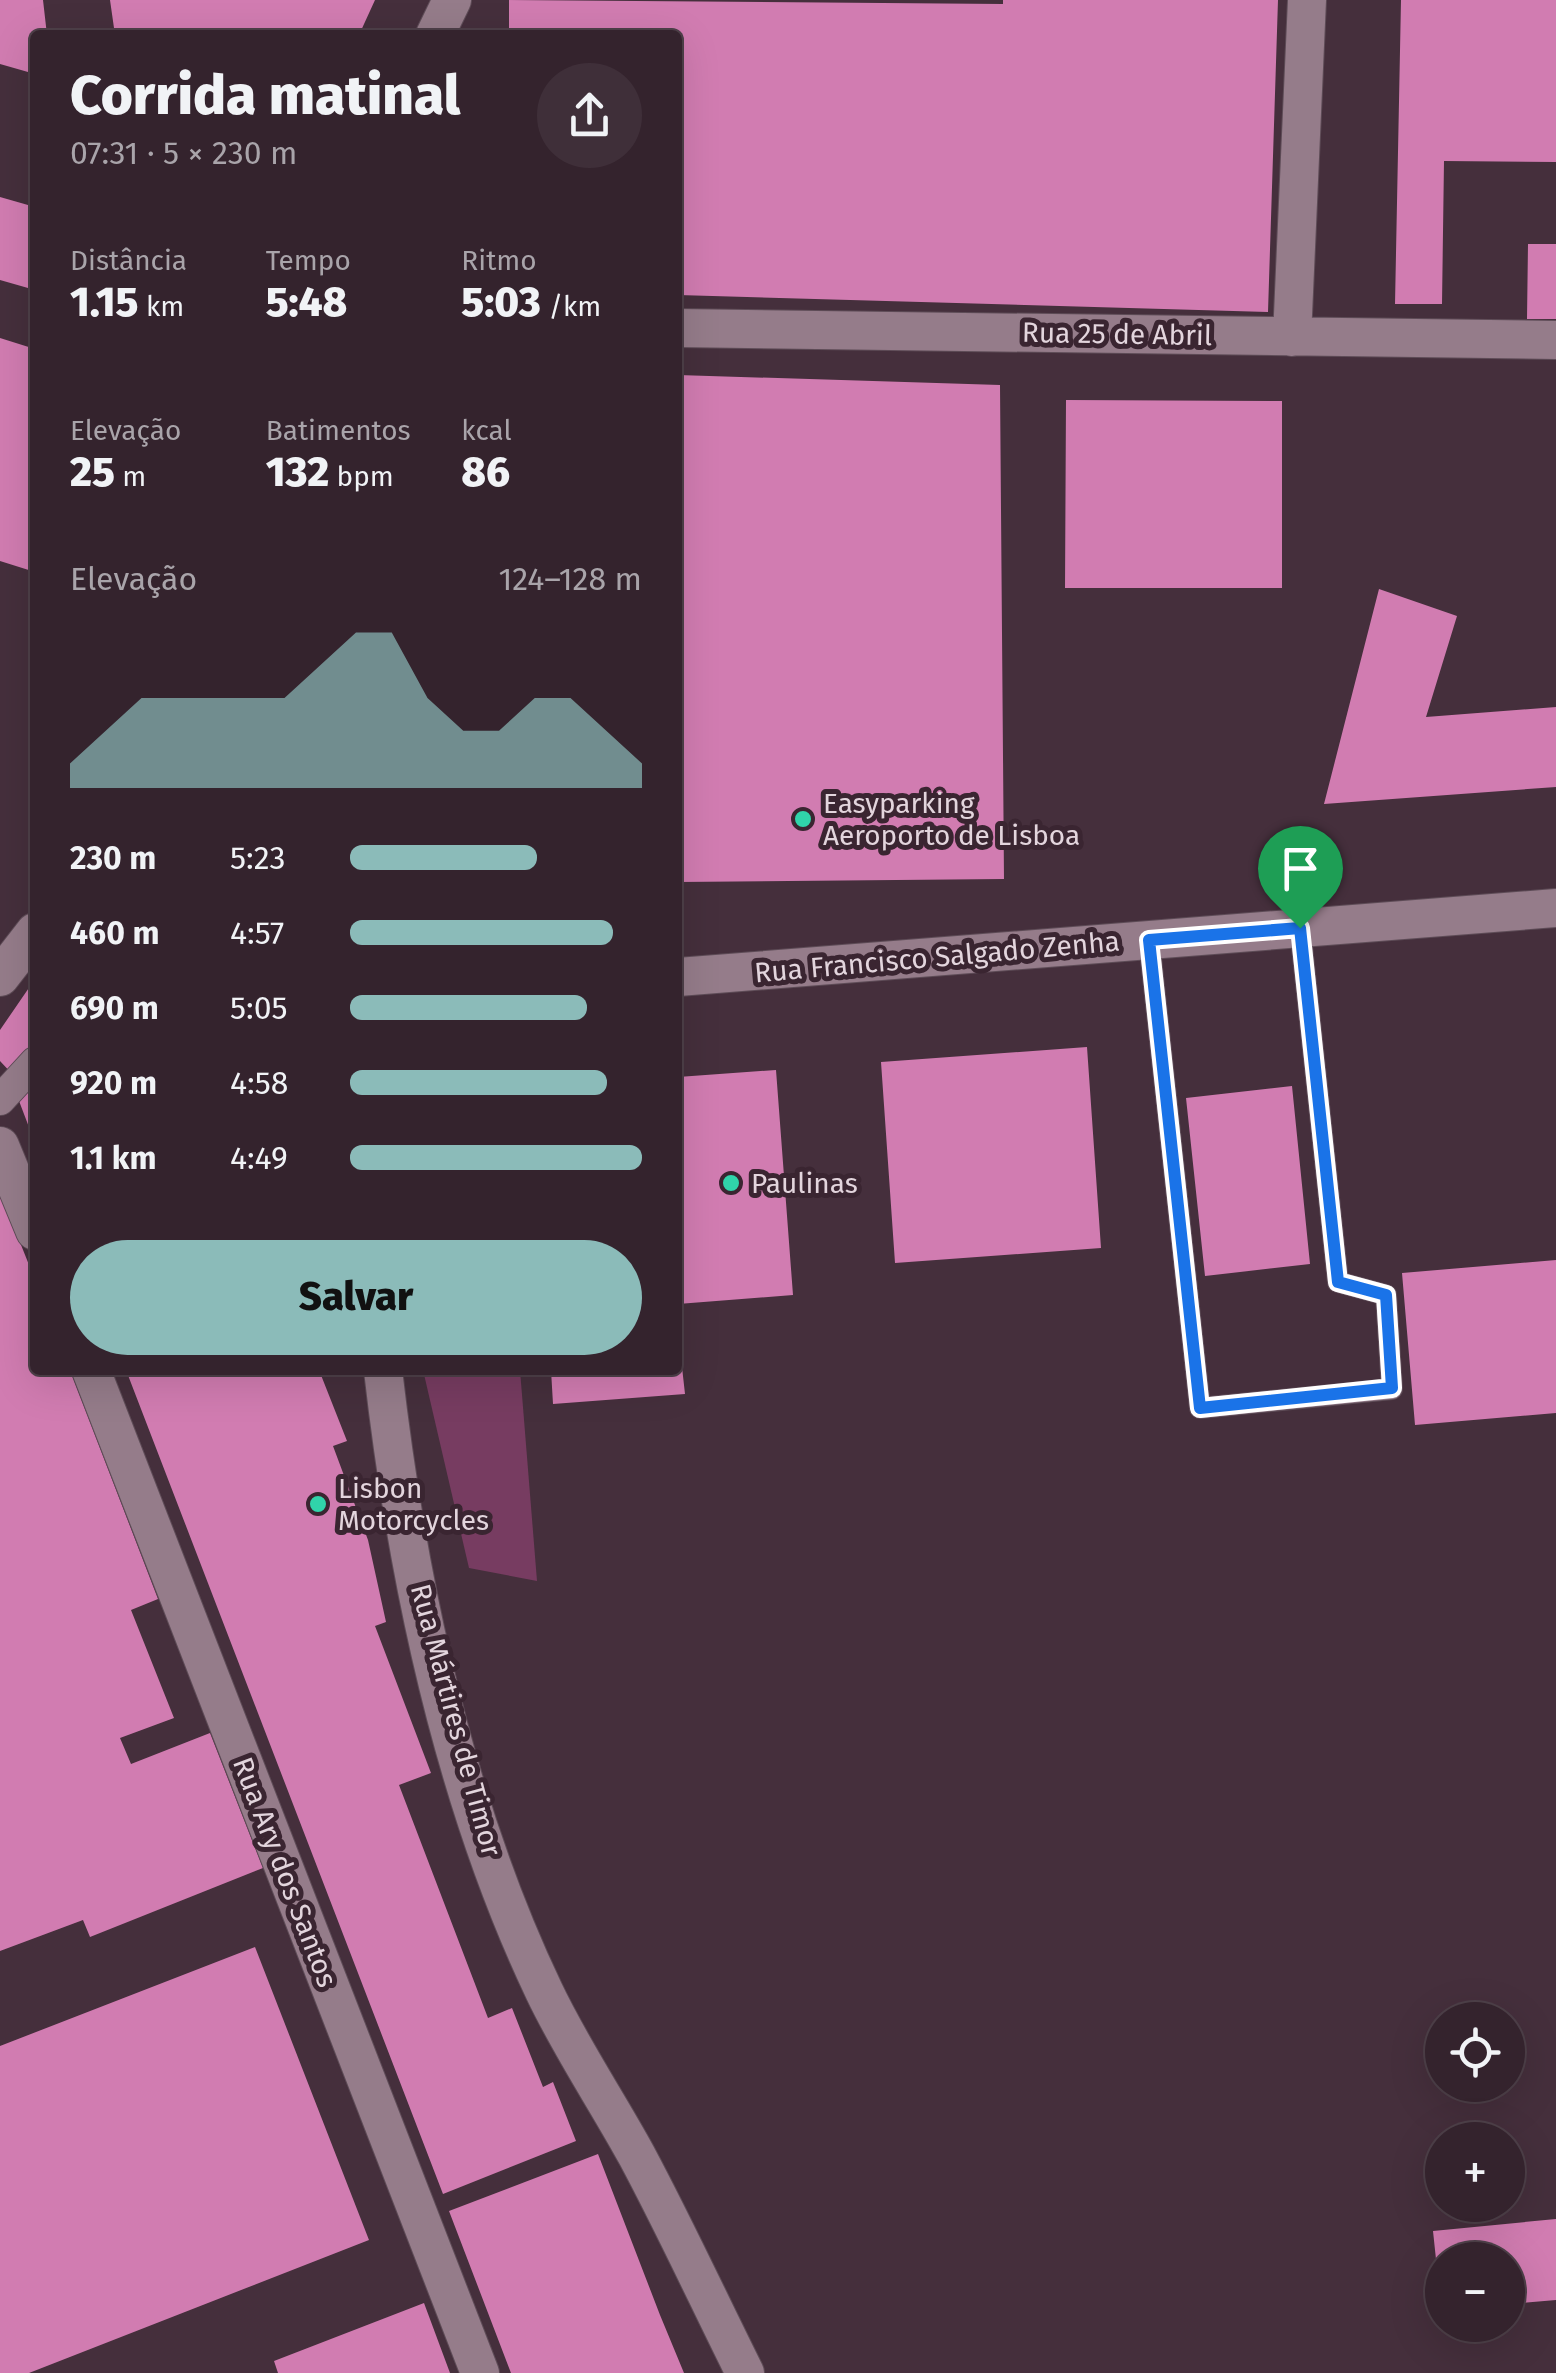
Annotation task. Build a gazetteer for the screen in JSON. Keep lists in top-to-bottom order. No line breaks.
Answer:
{"streets":{"street":["Rua 25 de Abril","Rua Francisco Salgado Zenha","Rua Mártires de Timor","Rua Ary dos Santos"]},"places":["Easyparking Aeroporto de Lisboa","Paulinas","Lisbon Motorcycles"],"page":{"heading":["Corrida matinal","07:31 · 5 × 230 m"],"stats":[["Distância","1.15 km"],["Tempo","5:48"],["Ritmo","5:03 /km"],["Elevação","25 m"],["Batimentos","132 bpm"],["kcal","86"]],"chart":["Elevação","124–128 m"],"list":[{"name":"230 m","note":"5:23"},{"name":"460 m","note":"4:57"},{"name":"690 m","note":"5:05"},{"name":"920 m","note":"4:58"},{"name":"1.1 km","note":"4:49"}],"buttons":"Salvar","map_buttons":["+","−"]}}
